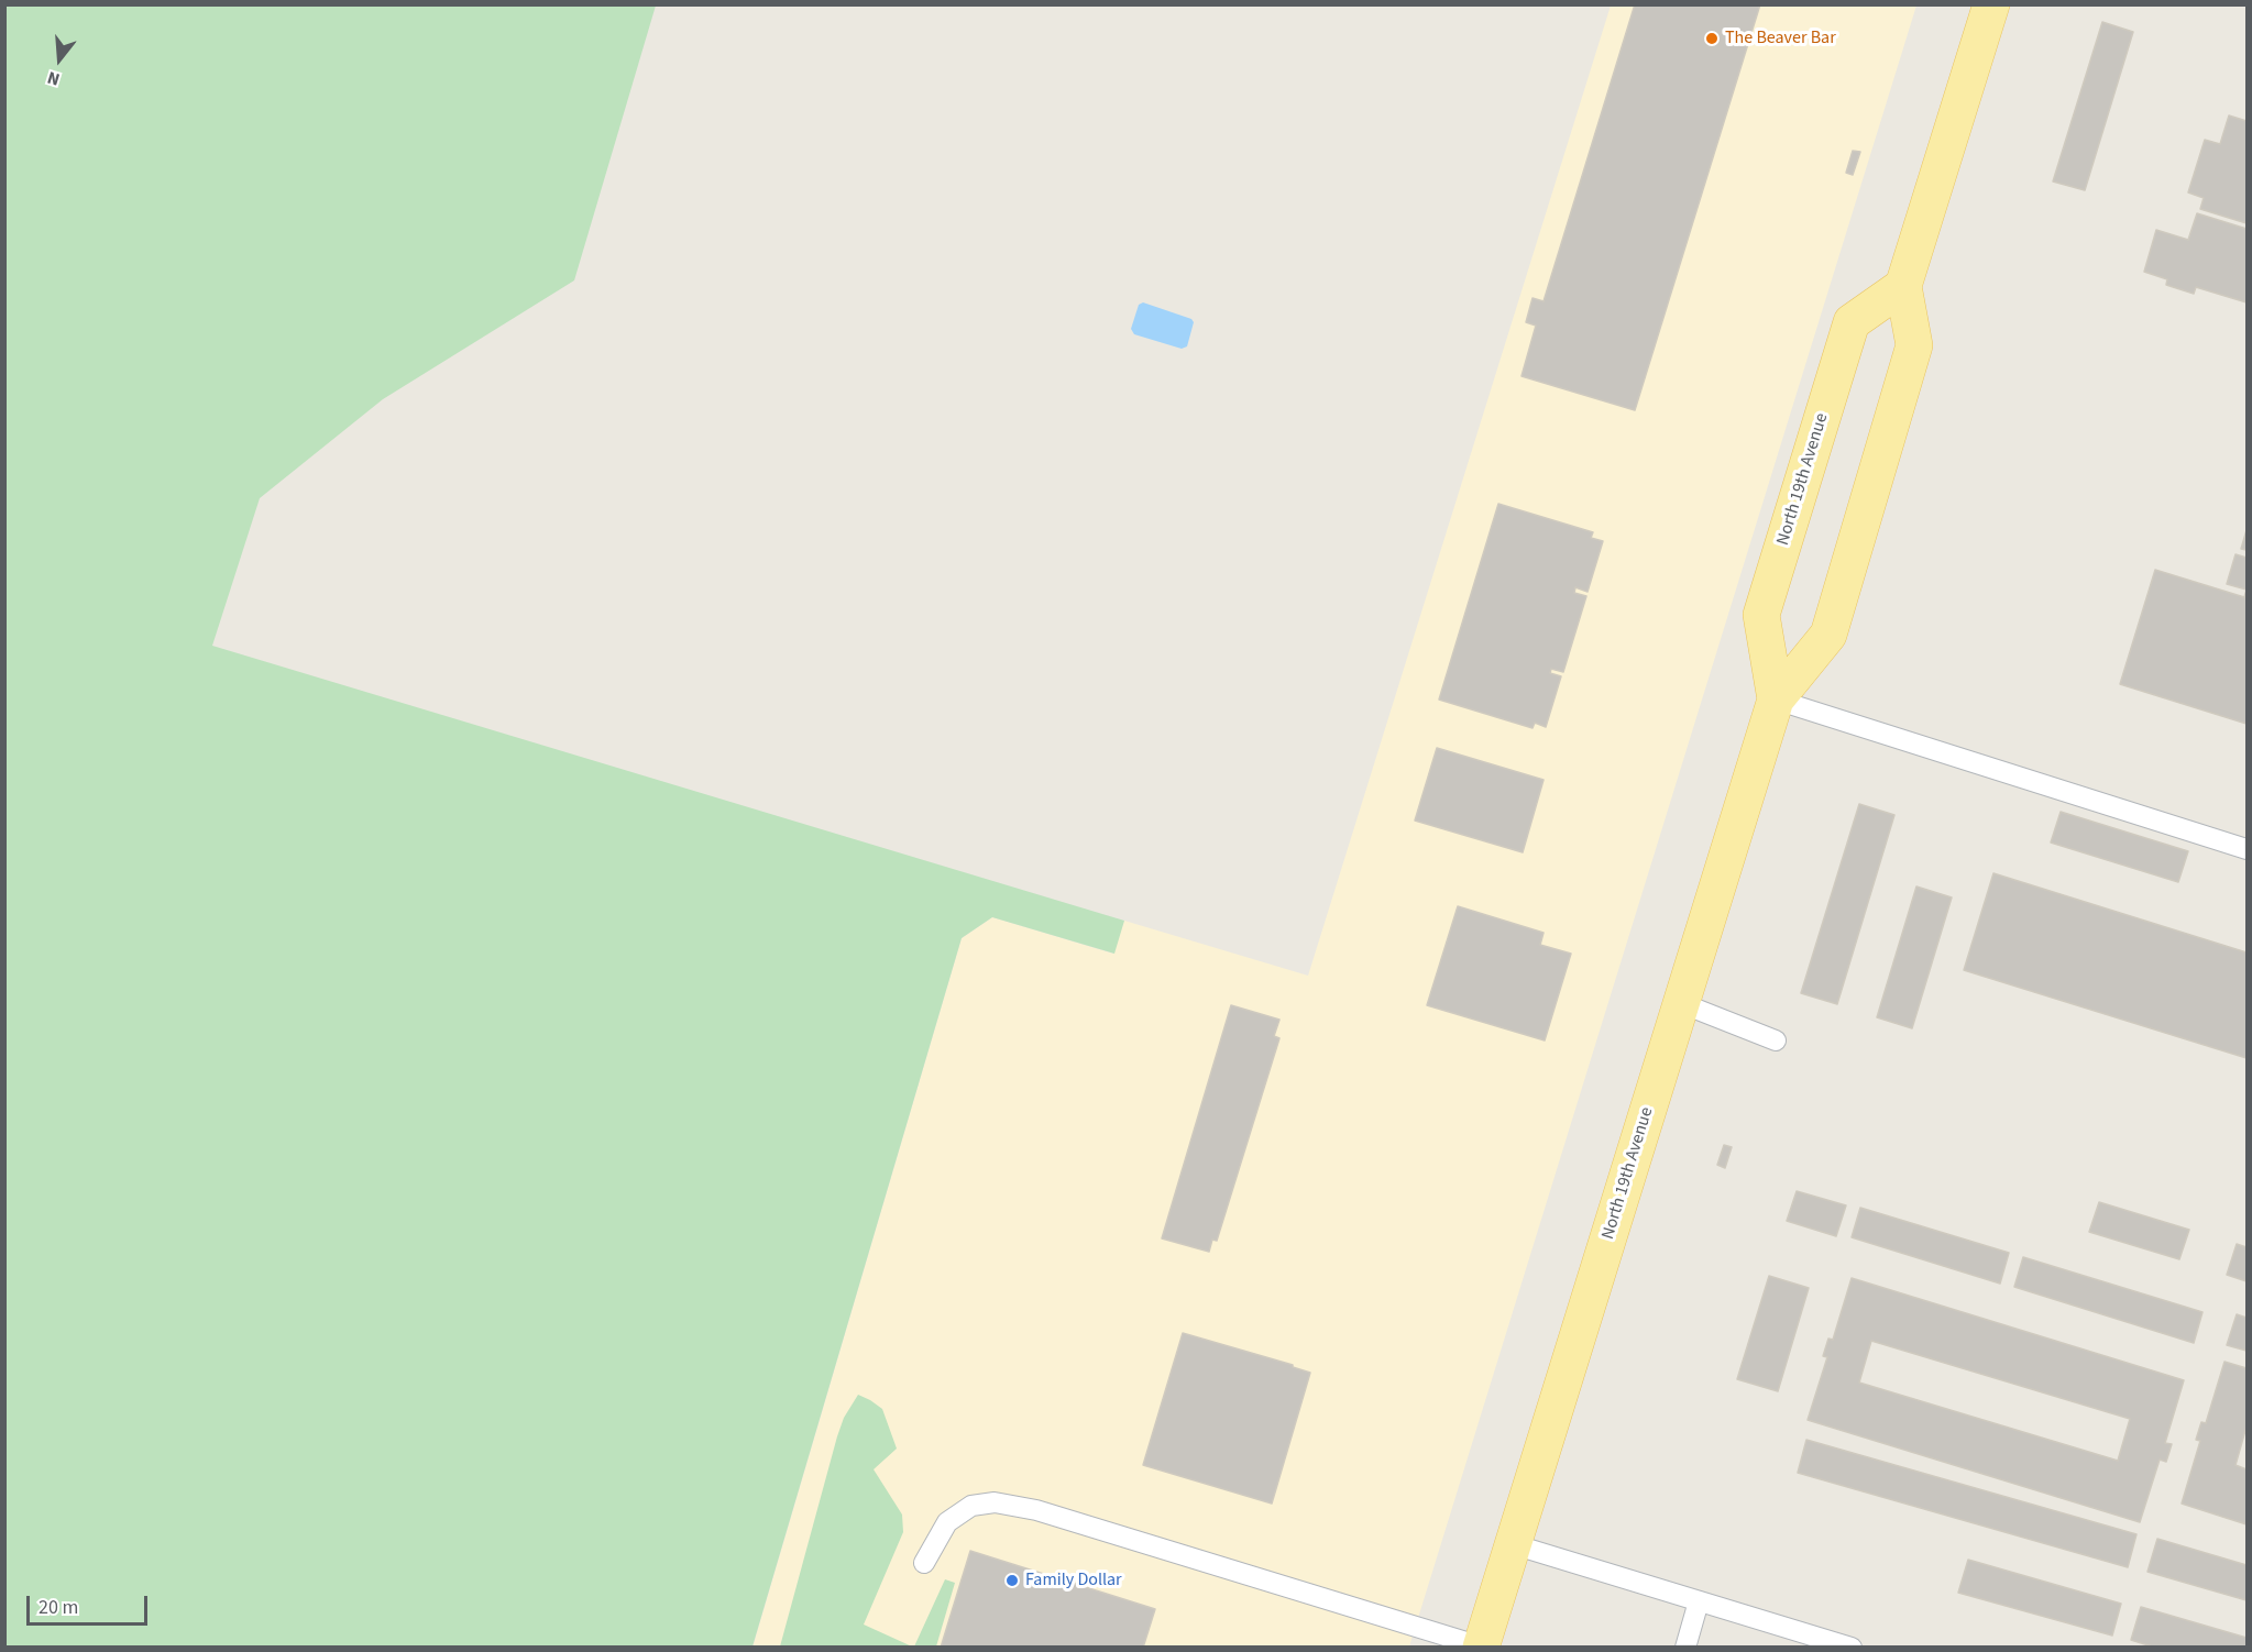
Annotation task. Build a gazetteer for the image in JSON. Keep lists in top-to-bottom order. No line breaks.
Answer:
{"streets":{"main road":["North 19th Avenue"]},"places":["The Beaver Bar","Family Dollar"],"scale_bar":"20 m","north":"bottom"}
